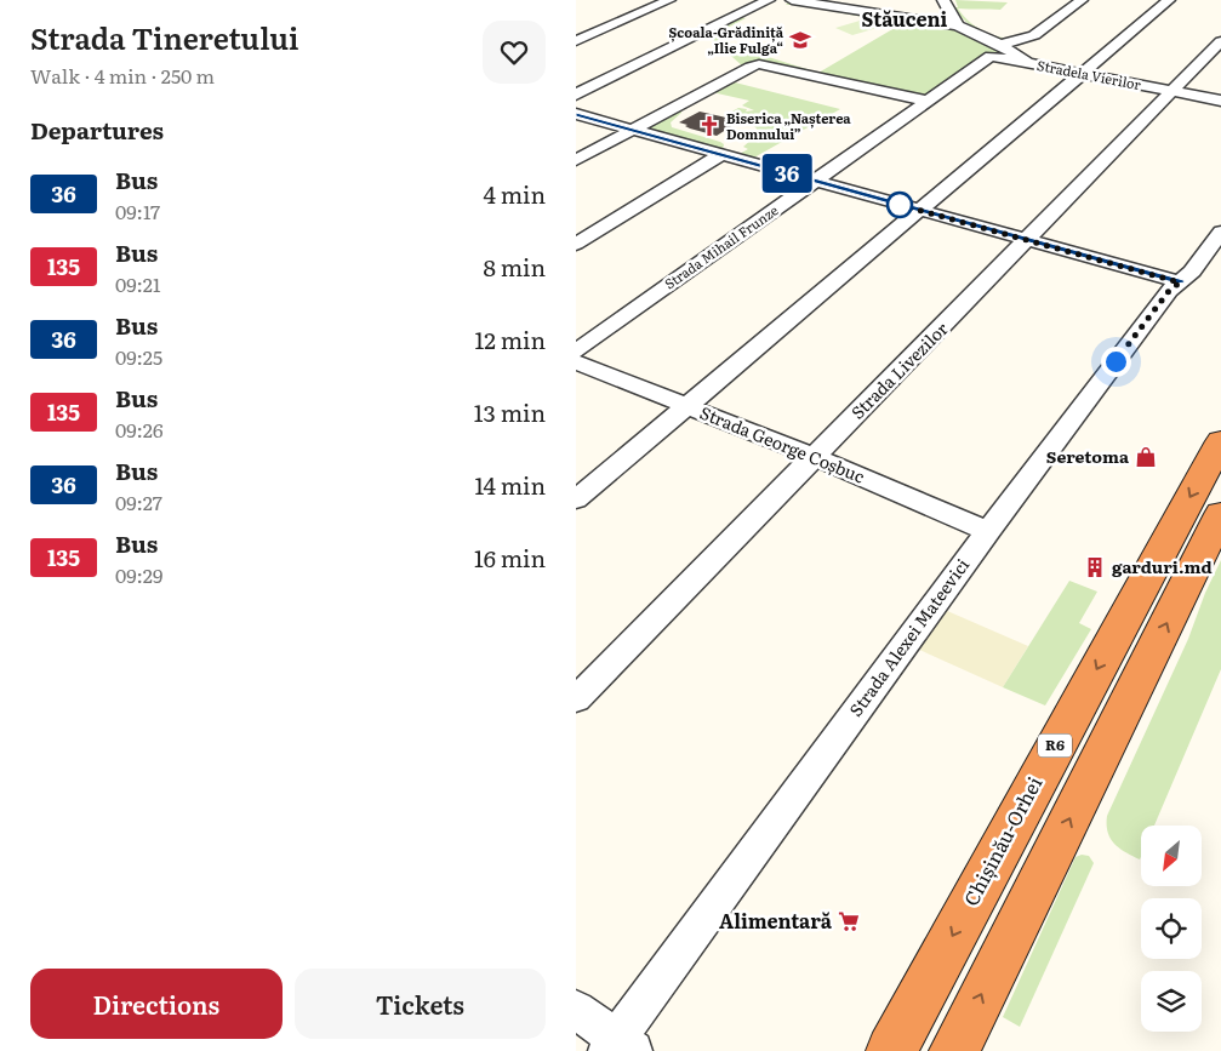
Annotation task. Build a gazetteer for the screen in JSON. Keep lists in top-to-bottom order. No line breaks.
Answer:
{"streets":{"highway":["R6","Chișinău-Orhei"],"street":["Stradela Vierilor","Strada Mihail Frunze","Strada Livezilor","Strada George Coșbuc","Strada Alexei Mateevici"]},"crossings":[["Stradela Vierilor","Strada Mihail Frunze"],["Stradela Vierilor","Strada Livezilor"],["Strada Livezilor","Strada George Coșbuc"],["Strada George Coșbuc","Strada Alexei Mateevici"]],"districts":["Stăuceni"],"places":{"school or university":["Școala-Grădiniță „Ilie Fulga“"],"church":["Biserica „Nașterea Domnului”"],"shop":["Seretoma"],"building":["garduri.md"],"supermarket":["Alimentară"]},"lines":["bus line 36"],"north":"bottom left","page":{"heading":[["Strada Tineretului","Walk · 4 min · 250 m"],"Departures"],"on_map":"36","list":[{"mark":"36","name":"Bus","note":"09:17","value":"4 min"},{"mark":"135","name":"Bus","note":"09:21","value":"8 min"},{"mark":"36","name":"Bus","note":"09:25","value":"12 min"},{"mark":"135","name":"Bus","note":"09:26","value":"13 min"},{"mark":"36","name":"Bus","note":"09:27","value":"14 min"},{"mark":"135","name":"Bus","note":"09:29","value":"16 min"}],"buttons":["Directions","Tickets"]}}
